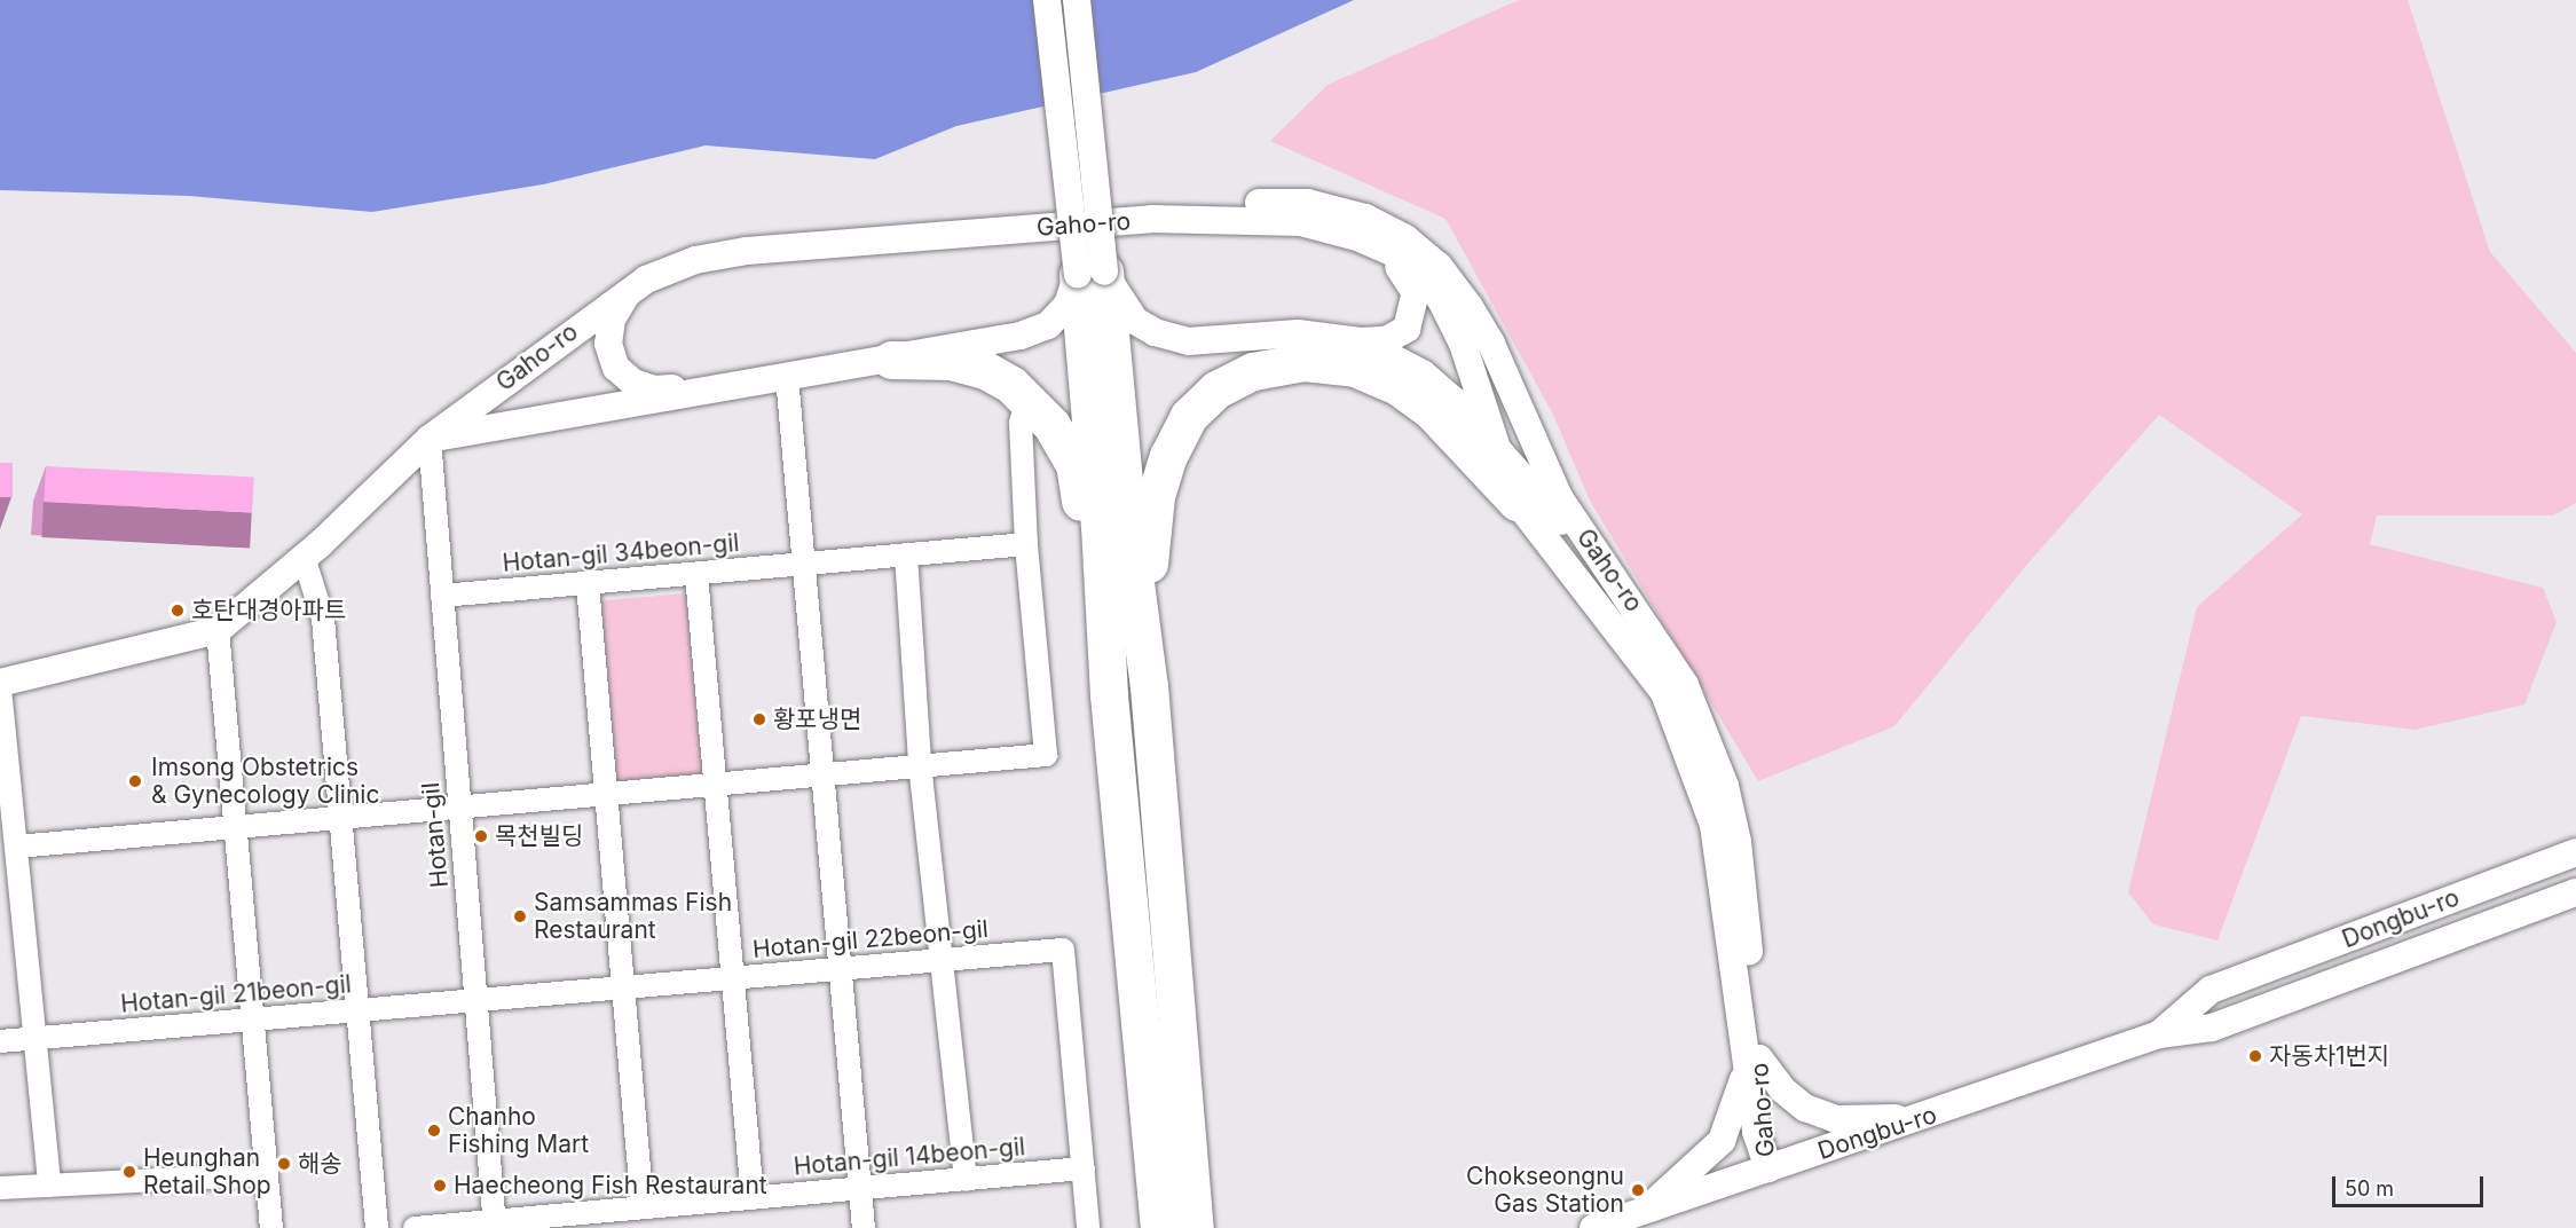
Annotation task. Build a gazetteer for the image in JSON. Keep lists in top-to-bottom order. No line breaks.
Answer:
{"streets":{"street":["Gaho-ro","Hotan-gil 34beon-gil","Hotan-gil","Dongbu-ro","Hotan-gil 22beon-gil","Hotan-gil 21beon-gil","Hotan-gil 14beon-gil"]},"crossings":[["Gaho-ro","Hotan-gil"],["Gaho-ro","Dongbu-ro"],["Hotan-gil 34beon-gil","Hotan-gil"],["Hotan-gil","Hotan-gil 22beon-gil"],["Hotan-gil","Hotan-gil 21beon-gil"],["Hotan-gil","Hotan-gil 14beon-gil"],["Hotan-gil 22beon-gil","Hotan-gil 21beon-gil"],["Hotan-gil 22beon-gil","Hotan-gil 14beon-gil"]],"places":["호탄대경아파트","황포냉면","Imsong Obstetrics & Gynecology Clinic","목천빌딩","Samsammas Fish Restaurant","자동차1번지","Chanho Fishing Mart","해송","Heunghan Retail Shop","Haecheong Fish Restaurant","Chokseongnu Gas Station"],"scale_bar":"50 m"}
